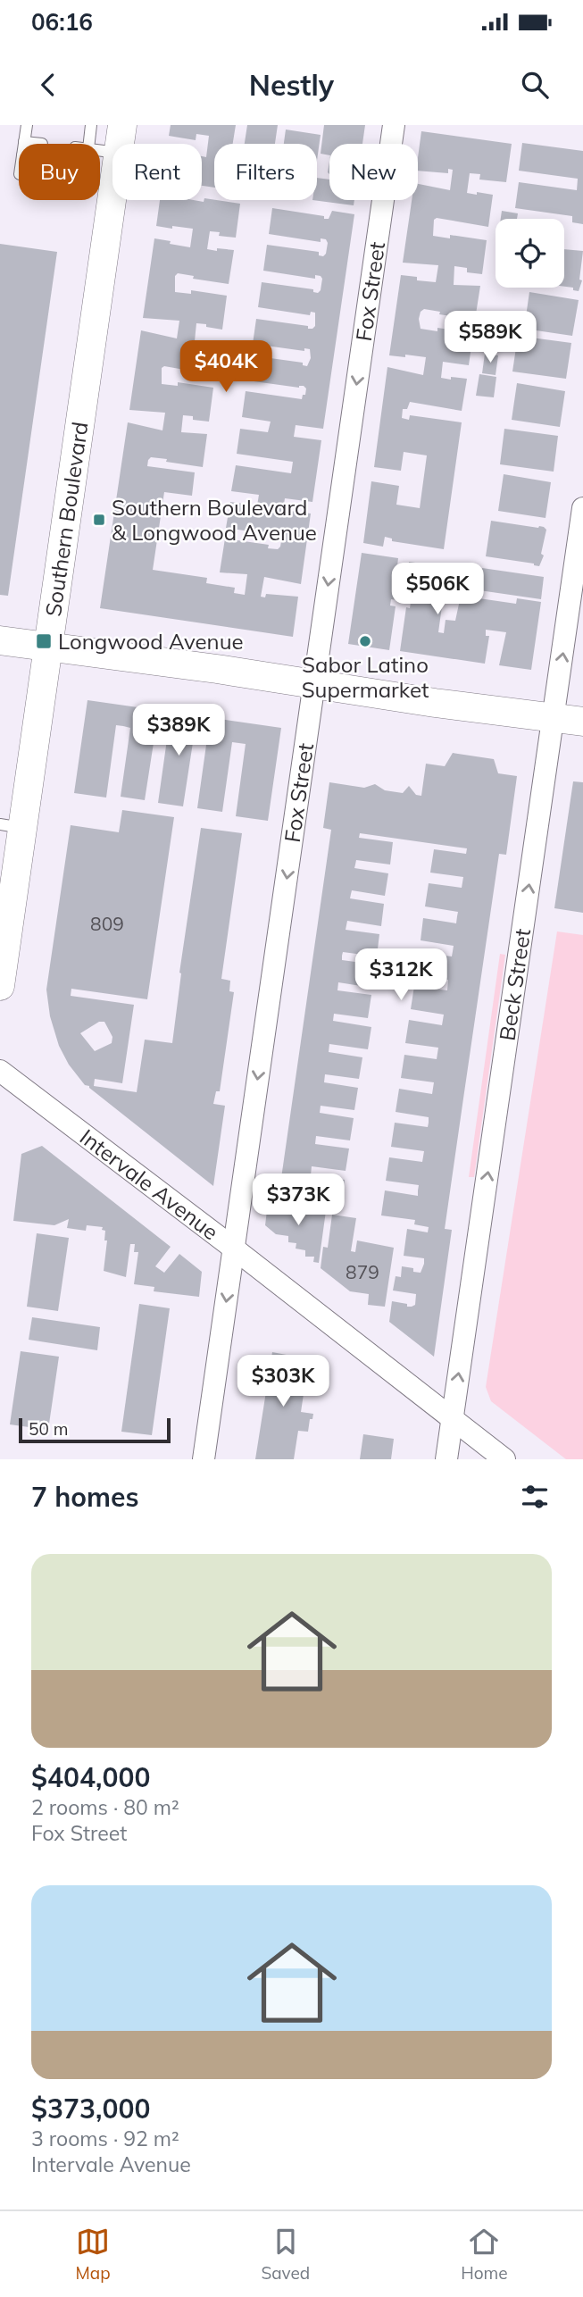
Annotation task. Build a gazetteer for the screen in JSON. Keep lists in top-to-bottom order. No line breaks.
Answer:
{"streets":{"street":["Fox Street","Southern Boulevard","Beck Street","Intervale Avenue"]},"crossings":[["Fox Street","Intervale Avenue"],["Beck Street","Intervale Avenue"]],"one_way":["Fox Street","Beck Street"],"places":{"transit":["Southern Boulevard & Longwood Avenue","Longwood Avenue"],"other":["Sabor Latino Supermarket"]},"house_numbers":["809","879"],"scale_bar":"50 m","page":{"status":"06:16","header":"Nestly","chip":["Buy","Rent","Filters","New"],"price":["$589K","$404K","$506K","$389K","$312K","$373K","$303K"],"scale":"50 m","heading":"7 homes","list":[{"name":"$404,000","note":"2 rooms · 80 m² · Fox Street"},{"name":"$373,000","note":"3 rooms · 92 m² · Intervale Avenue"}],"tabs":["Map","Saved","Home"]}}
